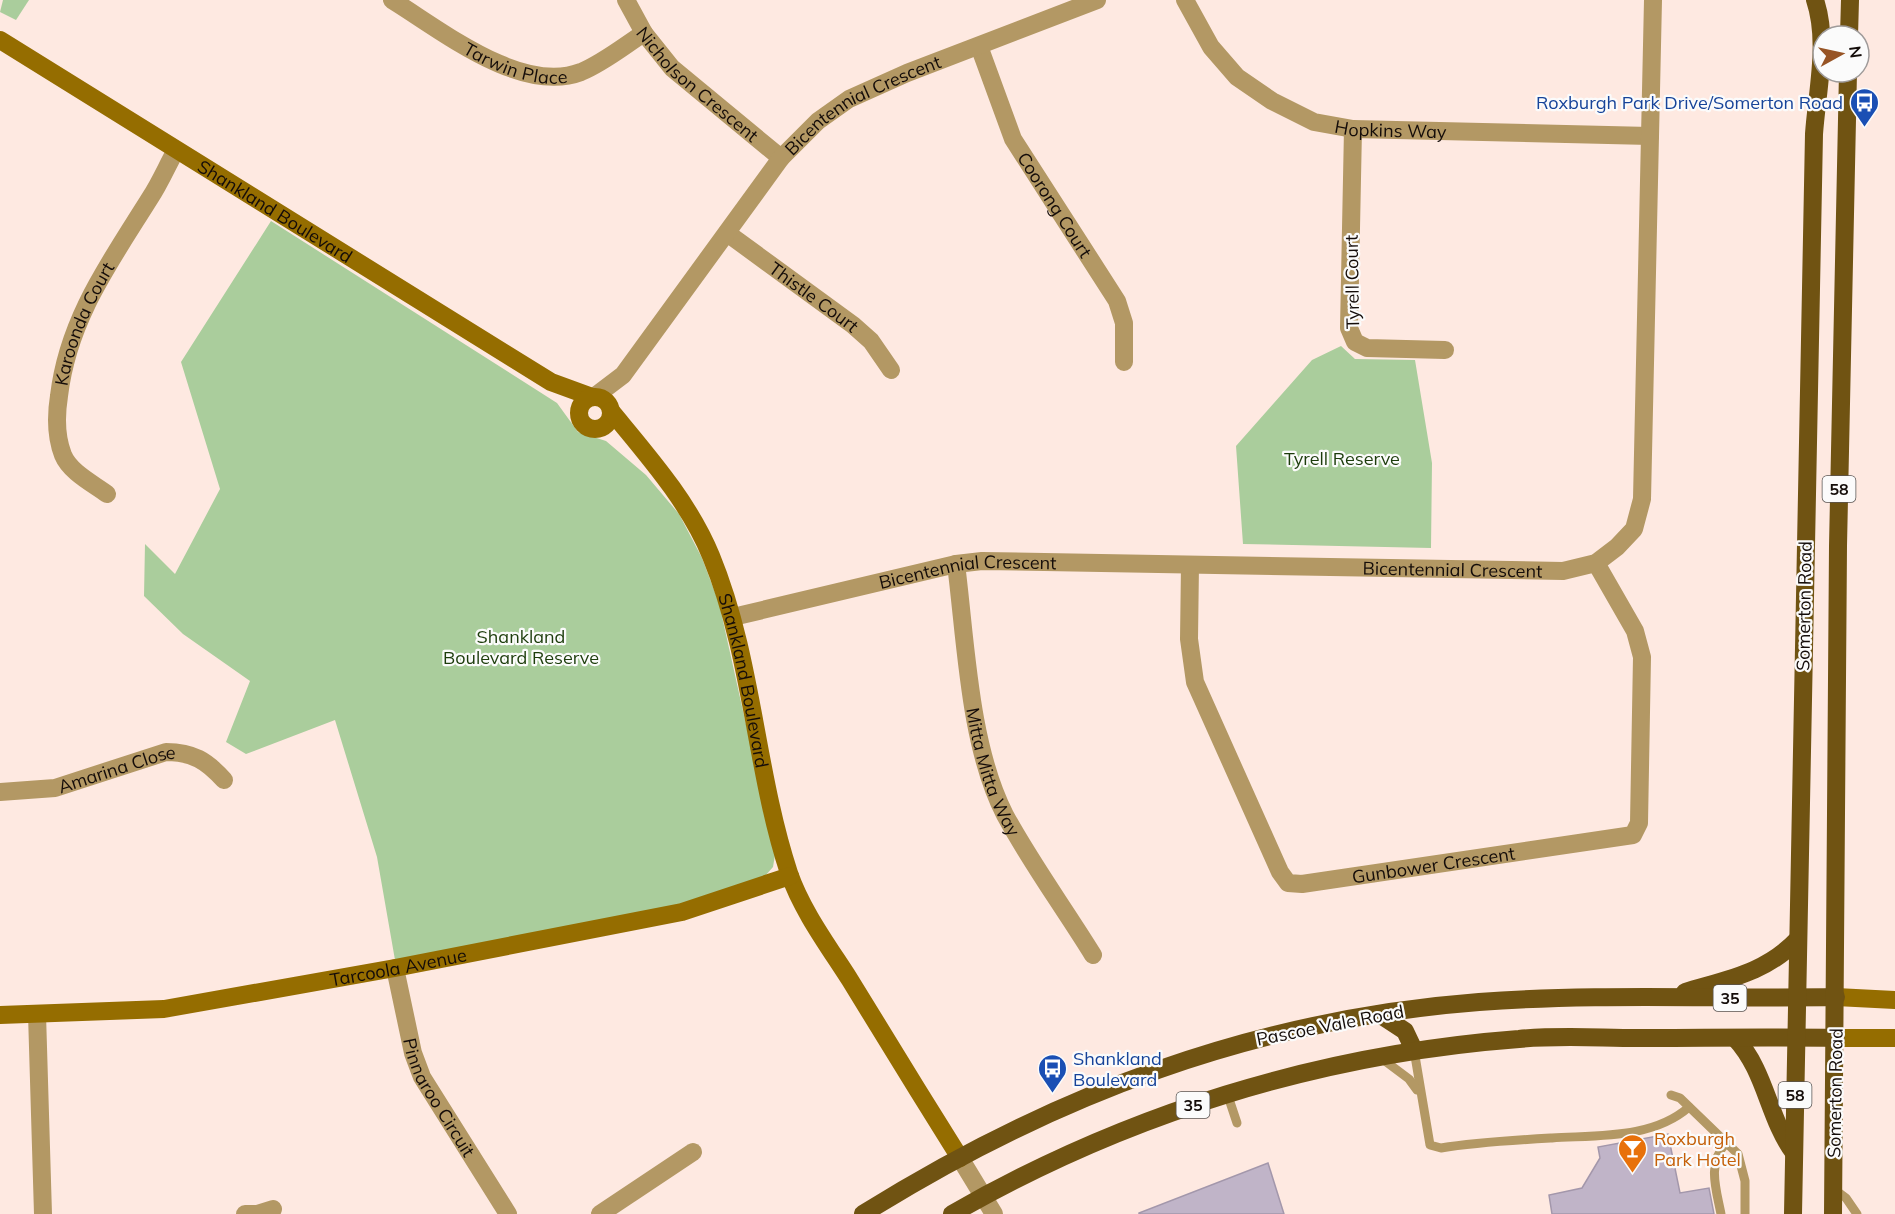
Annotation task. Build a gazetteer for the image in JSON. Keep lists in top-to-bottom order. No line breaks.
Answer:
{"streets":{"main road":["58","Somerton Road","35","Pascoe Vale Road"],"street":["Tarwin Place","Nicholson Crescent","Bicentennial Crescent","Hopkins Way","Coorong Court","Shankland Boulevard","Tyrell Court","Thistle Court","Karoonda Court","Mitta Mitta Way","Amarina Close","Gunbower Crescent","Tarcoola Avenue","Pinnaroo Circuit"]},"crossings":[["Tarwin Place","Nicholson Crescent"],["Nicholson Crescent","Bicentennial Crescent"],["Bicentennial Crescent","Hopkins Way"],["Bicentennial Crescent","Coorong Court"],["Bicentennial Crescent","Shankland Boulevard"],["Bicentennial Crescent","Thistle Court"],["Bicentennial Crescent","Mitta Mitta Way"],["Bicentennial Crescent","Gunbower Crescent"],["Hopkins Way","Tyrell Court"],["Shankland Boulevard","Karoonda Court"],["Shankland Boulevard","Tarcoola Avenue"],["Shankland Boulevard","Pascoe Vale Road"],["Somerton Road","35"],["Somerton Road","Pascoe Vale Road"],["Tarcoola Avenue","Pinnaroo Circuit"]],"parks":["Tyrell Reserve","Shankland Boulevard Reserve"],"places":{"bus stop":["Roxburgh Park Drive/Somerton Road","Shankland Boulevard"],"bar":["Roxburgh Park Hotel"]},"north":"right"}
